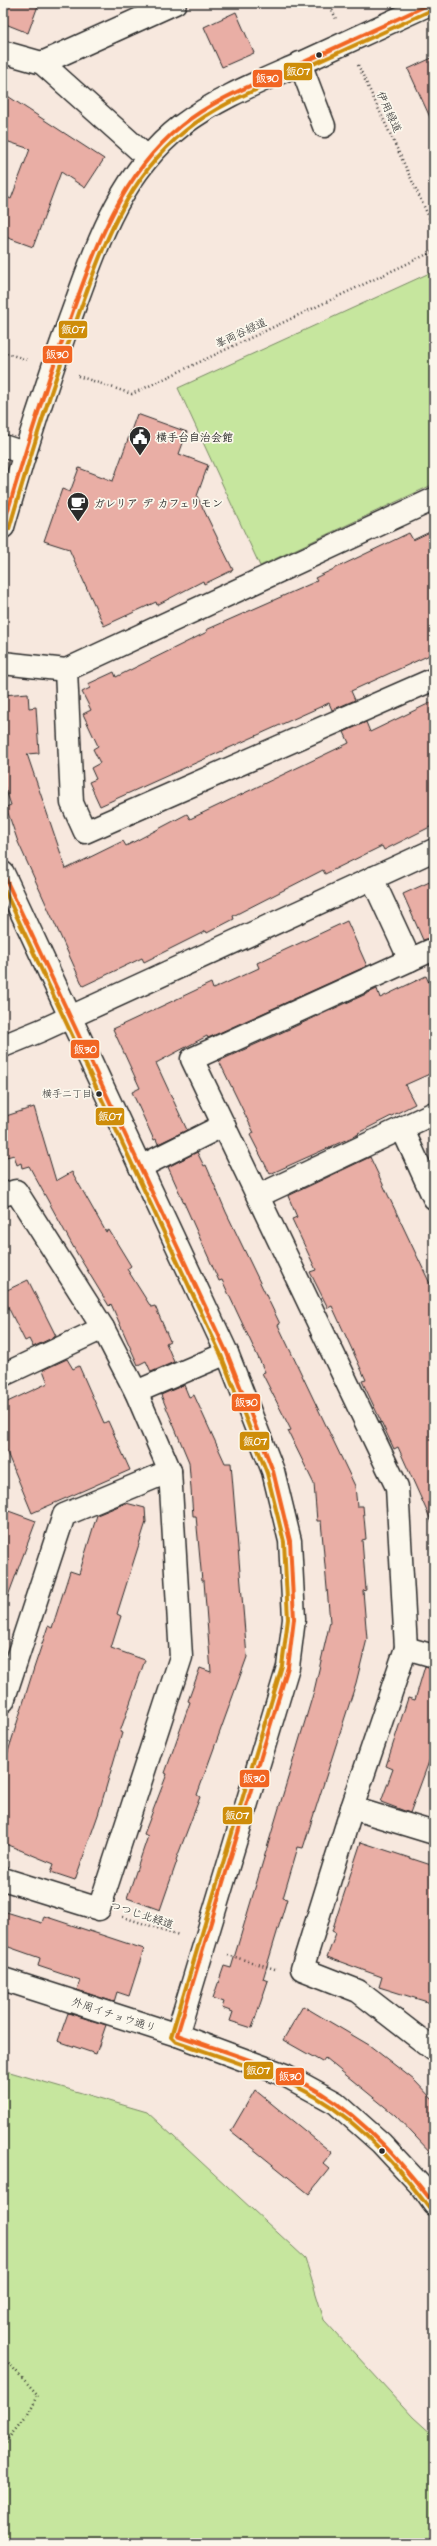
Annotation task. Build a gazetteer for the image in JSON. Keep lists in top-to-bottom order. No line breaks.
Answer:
{"streets":{"street":["外周イチョウ通り"],"path":["伊用緑道","峯両谷緑道","つつじ北緑道"]},"places":{"public building":["横手台自治会館"],"cafe":["ガレリア デ カフェリモン"],"other":["横手二丁目"]},"lines":["transit line 飯30","transit line 飯07"]}
